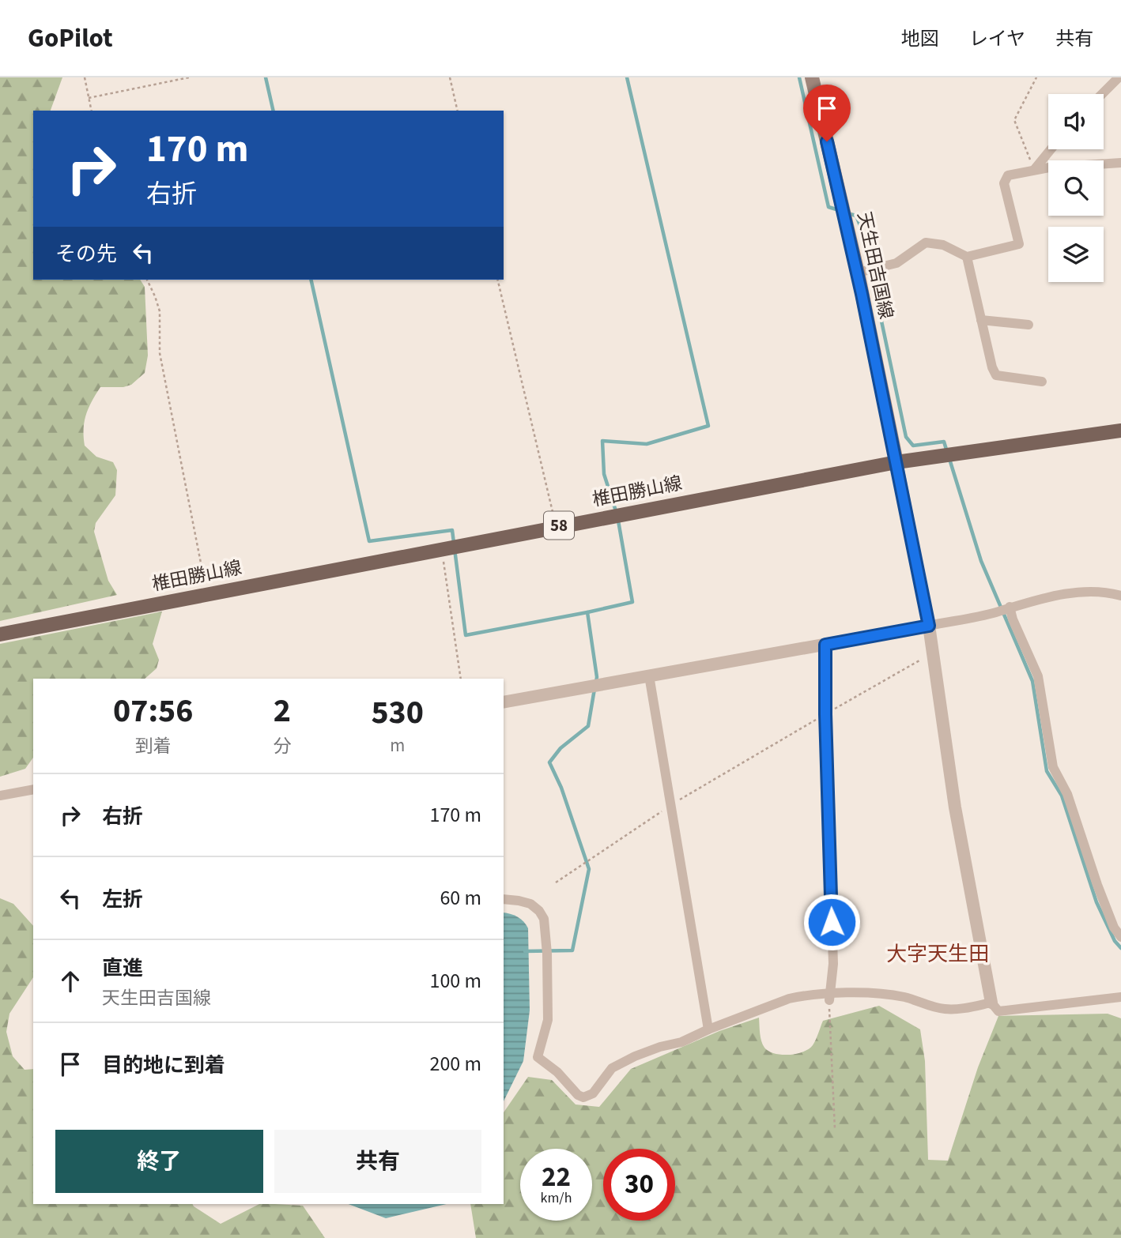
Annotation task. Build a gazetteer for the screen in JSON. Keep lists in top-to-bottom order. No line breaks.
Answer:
{"streets":{"main road":["天生田吉国線","椎田勝山線","58"]},"crossings":[["天生田吉国線","椎田勝山線"]],"districts":["大字天生田"],"page":{"header":"GoPilot","nav":["地図","レイヤ","共有"],"turn":["170 m","右折"],"then":"その先","eta":["07:56","到着","2","分","530","m"],"list":[{"name":"右折","value":"170 m"},{"name":"左折","value":"60 m"},{"name":"直進","note":"天生田吉国線","value":"100 m"},{"name":"目的地に到着","value":"200 m"}],"buttons":["終了","共有"],"speed":"22 km/h","limit":"30"}}
